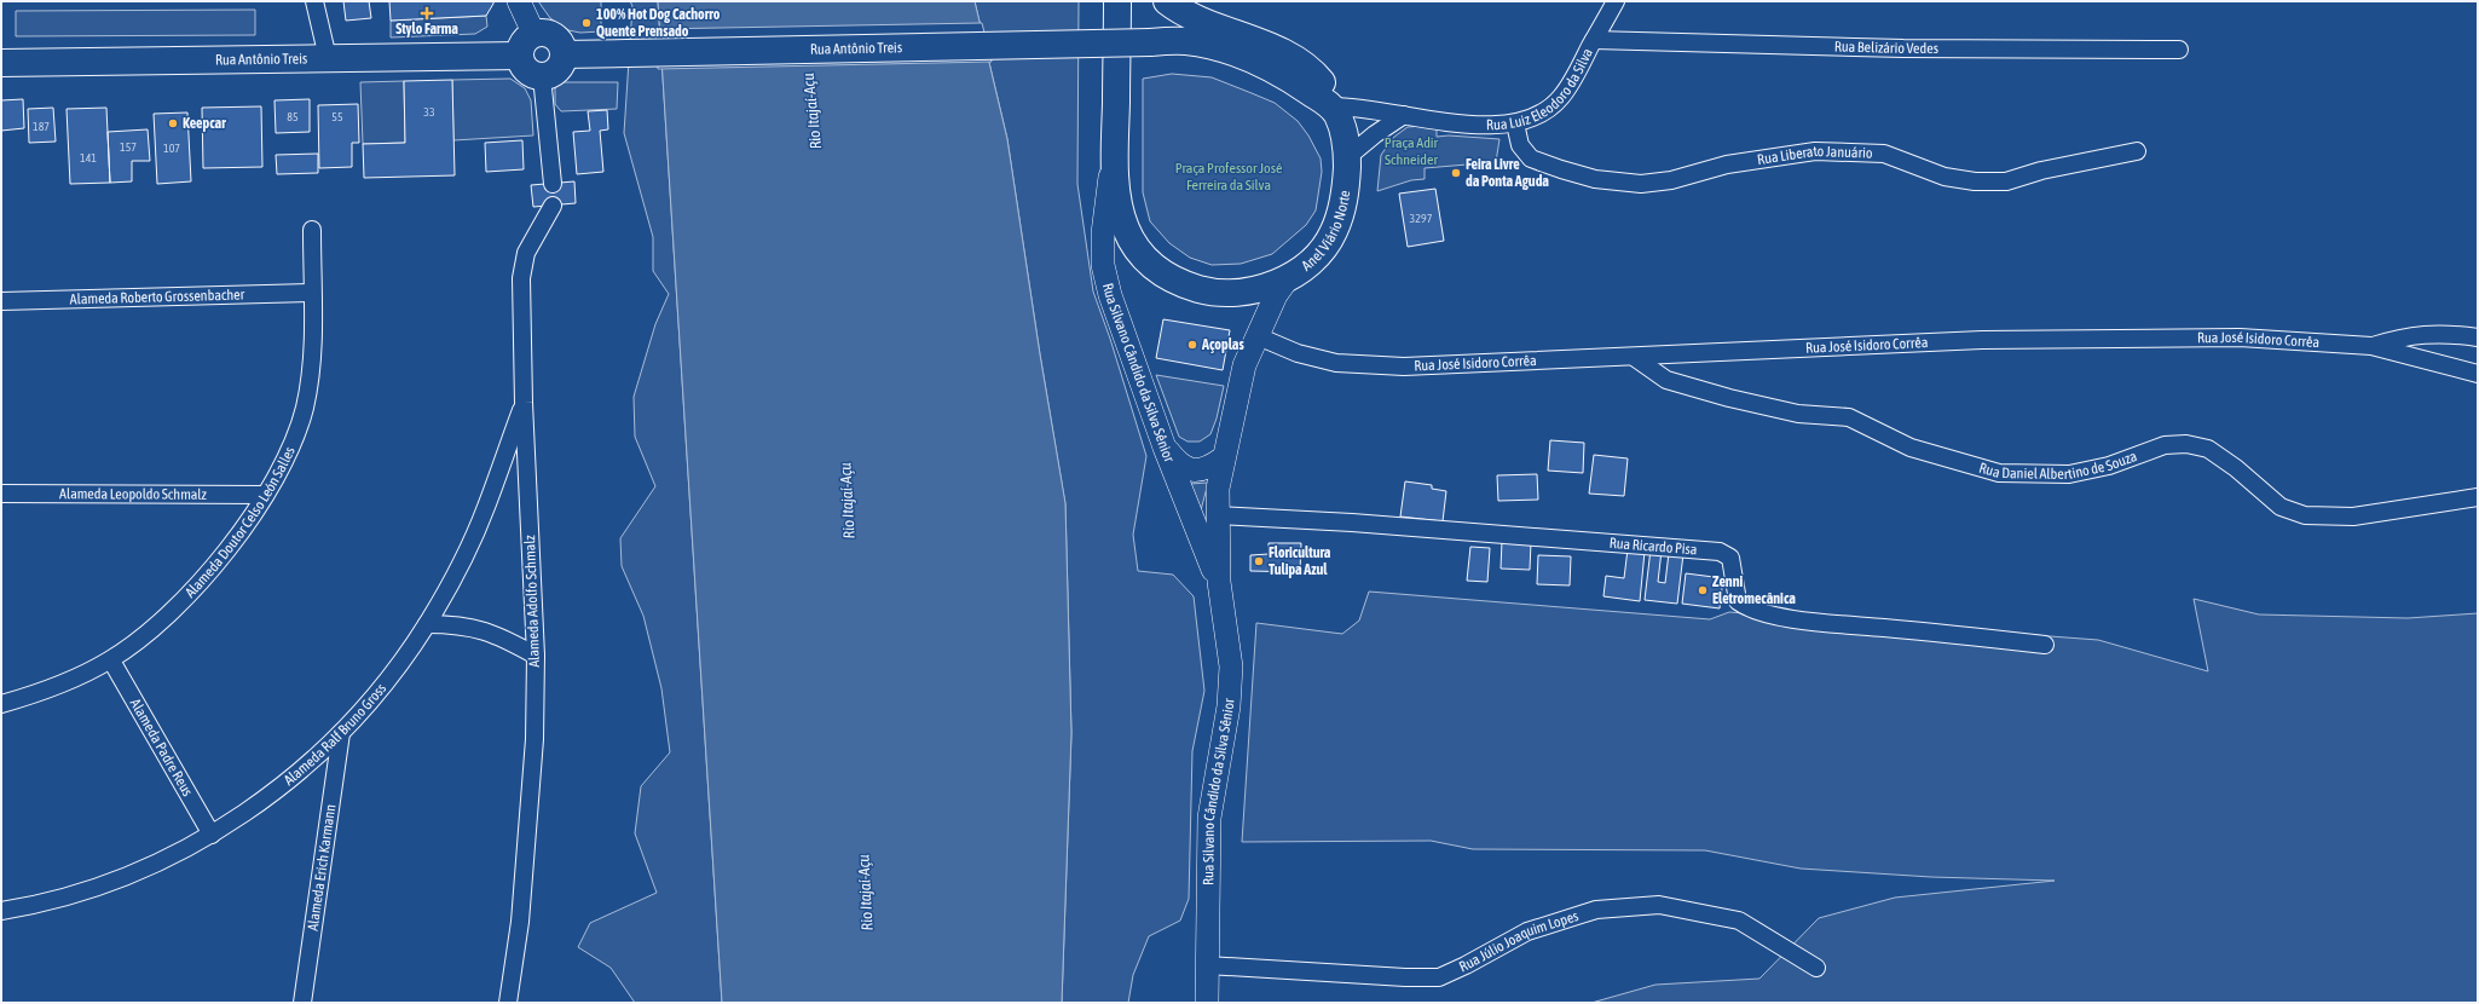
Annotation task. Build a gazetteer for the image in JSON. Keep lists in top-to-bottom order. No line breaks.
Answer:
{"streets":{"main road":["Rua Antônio Treis","Anel Viário Norte","Rua Silvano Cândido da Silva Sênior"],"street":["Rua Belizário Vedes","Rua Luiz Eleodoro da Silva","Rua Liberato Januário","Alameda Roberto Grossenbacher","Rua José Isidoro Corrêa","Rua Daniel Albertino de Souza","Alameda Leopoldo Schmalz","Alameda Doutor Celso León Salles","Rua Ricardo Pisa","Alameda Adolfo Schmalz","Alameda Ralf Bruno Gross","Alameda Padre Reus","Alameda Erich Karmann","Rua Júlio Joaquim Lopes"]},"crossings":[["Rua Belizário Vedes","Rua Luiz Eleodoro da Silva"],["Rua Antônio Treis","Anel Viário Norte"],["Rua Luiz Eleodoro da Silva","Rua Liberato Januário"],["Rua Luiz Eleodoro da Silva","Anel Viário Norte"],["Anel Viário Norte","Rua Silvano Cândido da Silva Sênior"],["Alameda Roberto Grossenbacher","Alameda Doutor Celso León Salles"],["Rua José Isidoro Corrêa","Rua Silvano Cândido da Silva Sênior"],["Rua José Isidoro Corrêa","Rua Daniel Albertino de Souza"],["Rua Silvano Cândido da Silva Sênior","Rua Ricardo Pisa"],["Rua Silvano Cândido da Silva Sênior","Rua Júlio Joaquim Lopes"],["Alameda Leopoldo Schmalz","Alameda Doutor Celso León Salles"],["Alameda Doutor Celso León Salles","Alameda Padre Reus"],["Alameda Adolfo Schmalz","Alameda Ralf Bruno Gross"],["Alameda Ralf Bruno Gross","Alameda Padre Reus"],["Alameda Ralf Bruno Gross","Alameda Erich Karmann"]],"water":["Rio Itajaí-Açu"],"parks":["Praça Adir Schneider","Praça Professor José Ferreira da Silva"],"places":{"health":["Stylo Farma"],"other":["100% Hot Dog Cachorro Quente Prensado","Keepcar","Feira Livre da Ponta Aguda","Açoplas","Floricultura Tulipa Azul","Zenni Eletromecânica"]},"house_numbers":["33","85","55","187","157","107","141","3297"]}
